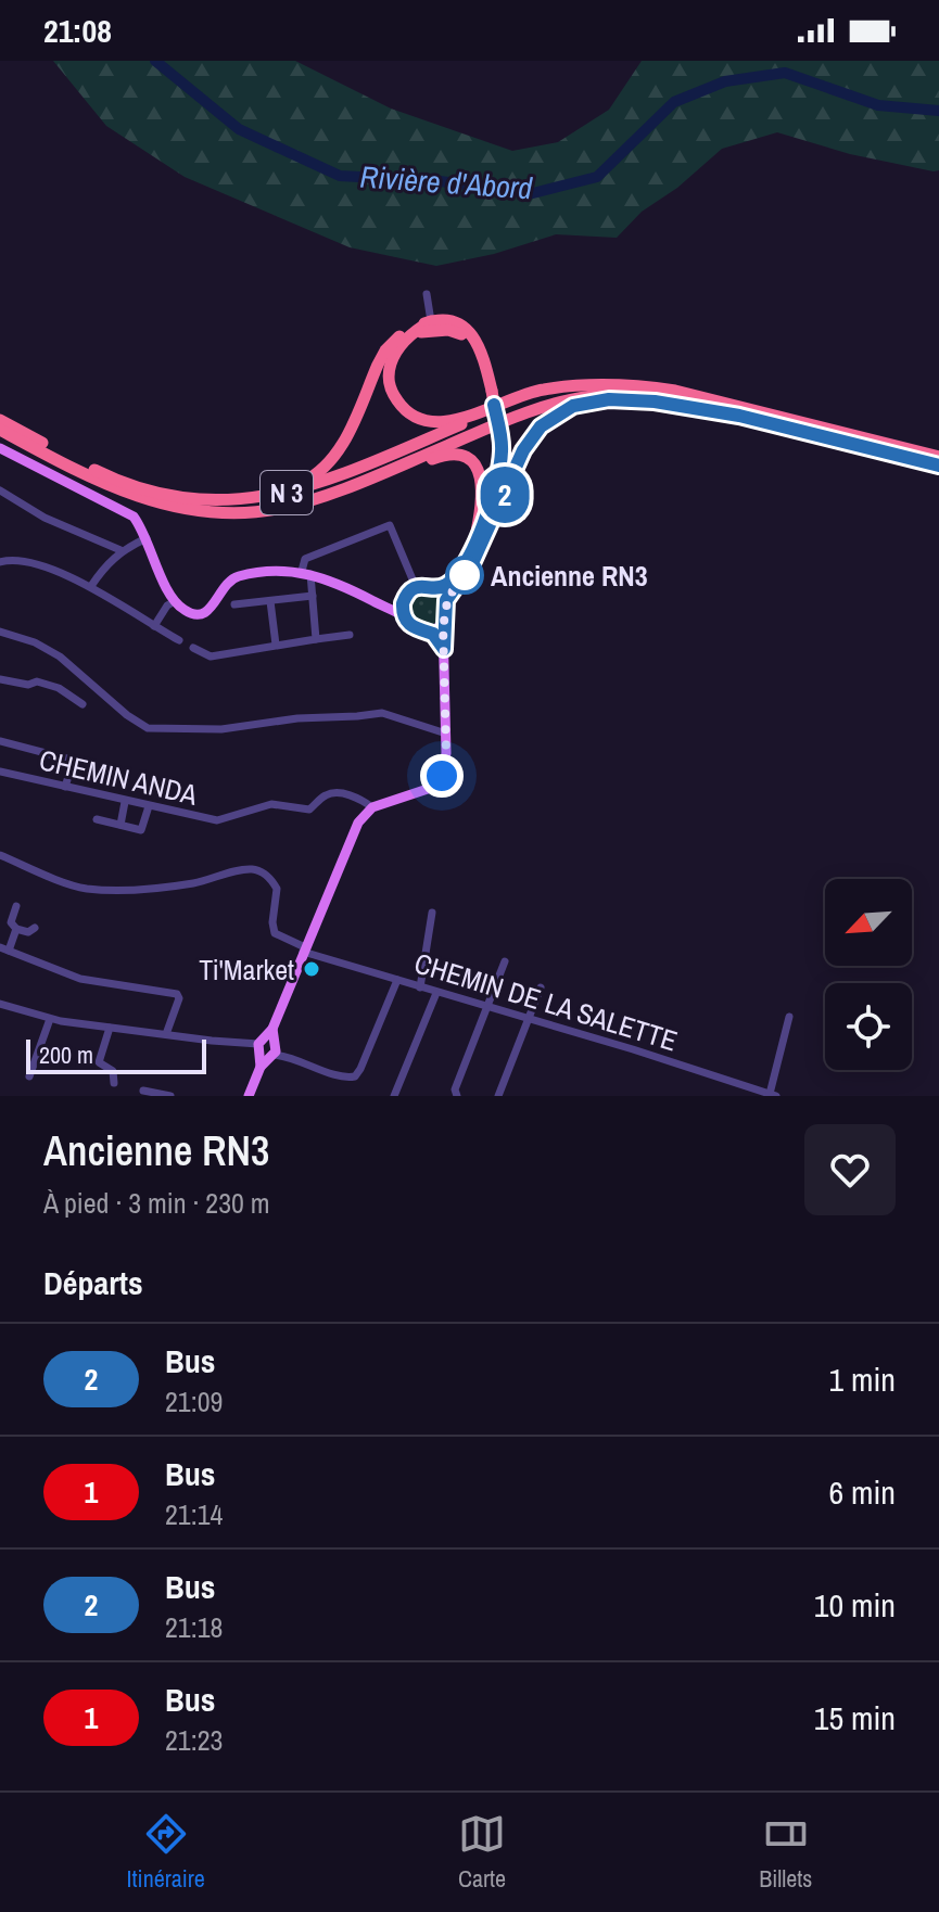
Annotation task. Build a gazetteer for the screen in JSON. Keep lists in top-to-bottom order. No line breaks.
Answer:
{"streets":{"highway":["N 3"],"street":["CHEMIN ANDA","CHEMIN DE LA SALETTE"]},"water":["Rivière d'Abord"],"places":["Ancienne RN3","Ti'Market"],"lines":["bus line 2"],"scale_bar":"200 m","north":"bottom left","page":{"status":"21:08","on_map":"2","scale":"200 m","heading":[["Ancienne RN3","À pied · 3 min · 230 m"],"Départs"],"list":[{"mark":"2","name":"Bus","note":"21:09","value":"1 min"},{"mark":"1","name":"Bus","note":"21:14","value":"6 min"},{"mark":"2","name":"Bus","note":"21:18","value":"10 min"},{"mark":"1","name":"Bus","note":"21:23","value":"15 min"}],"tabs":["Itinéraire","Carte","Billets"]}}
